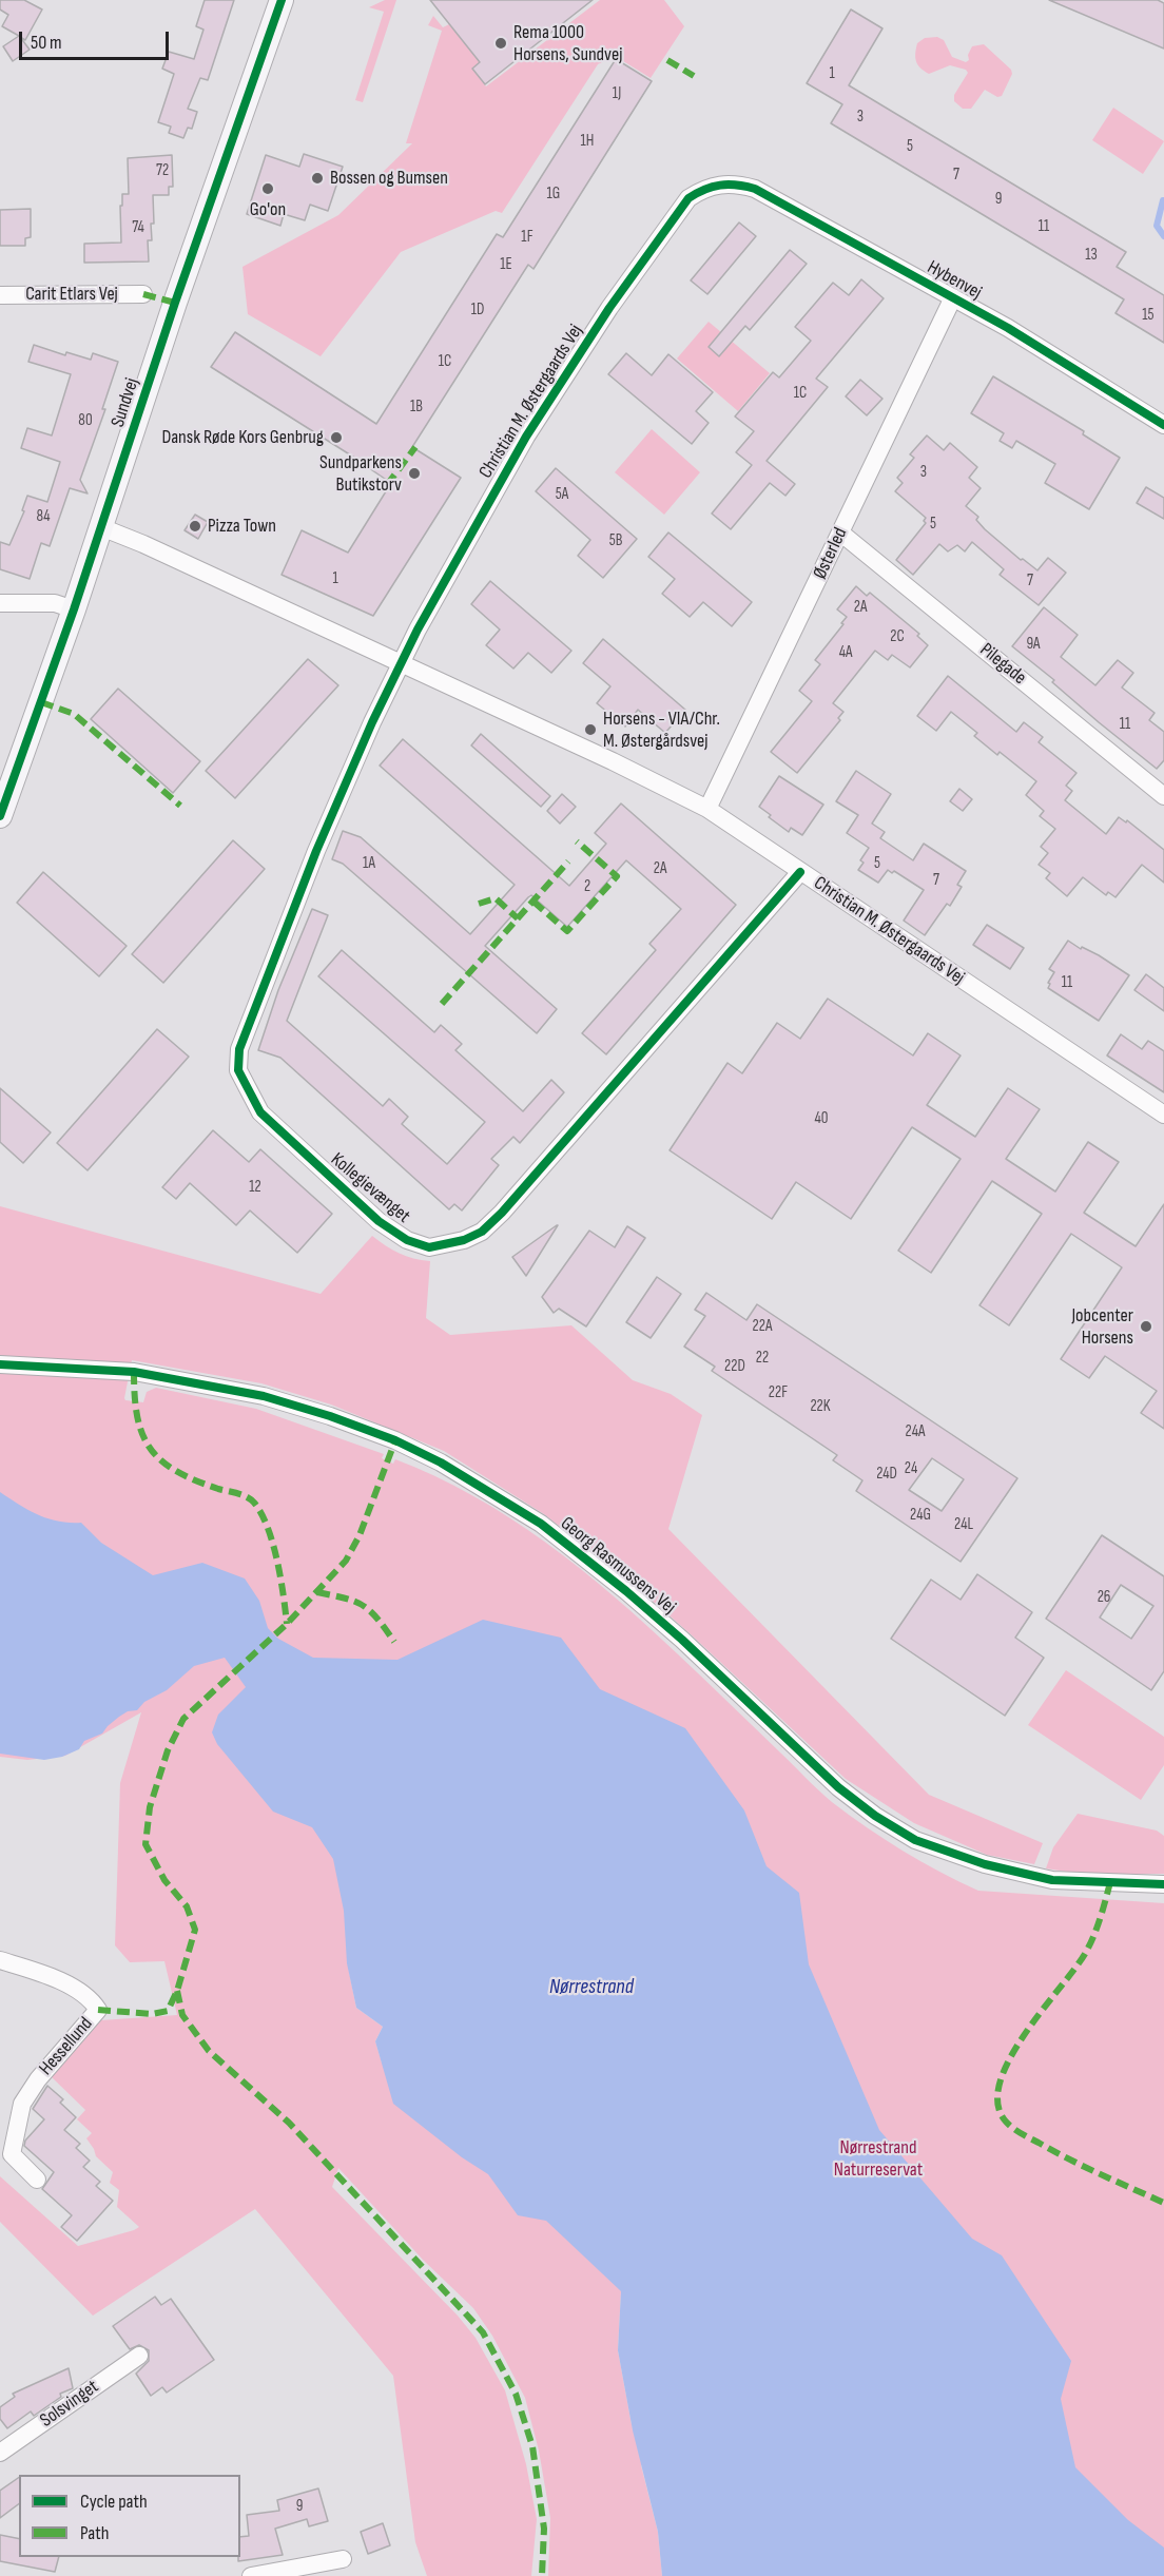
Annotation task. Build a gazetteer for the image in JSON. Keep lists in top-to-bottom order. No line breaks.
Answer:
{"streets":{"main road":["Sundvej"],"street":["Hybenvej","Carit Etlars Vej","Christian M. Østergaards Vej","Østerled","Pilegade","Kollegievænget","Georg Rasmussens Vej","Hessellund","Solsvinget"]},"crossings":[["Hybenvej","Christian M. Østergaards Vej"],["Hybenvej","Østerled"],["Christian M. Østergaards Vej","Sundvej"],["Christian M. Østergaards Vej","Østerled"],["Christian M. Østergaards Vej","Kollegievænget"],["Østerled","Pilegade"]],"water":["Nørrestrand"],"parks":["Nørrestrand Naturreservat"],"places":["Rema 1000 Horsens, Sundvej","Bossen og Bumsen","Go'on","Dansk Røde Kors Genbrug","Sundparkens Butikstorv","Pizza Town","Horsens - VIA/Chr. M. Østergårdsvej","Jobcenter Horsens"],"house_numbers":["1","1J","3","1H","5","72","7","1G","9","11","74","1F","13","1E","1D","15","1C","1C","1B","80","3","5A","84","5","5B","1","7","2A","2C","9A","4A","11","1A","5","2A","7","2","11","40","12","22A","22","22D","22F","22K","24A","24","24D","24G","24L","26","9"],"legend":["Cycle path","Path"],"scale_bar":"50 m"}
